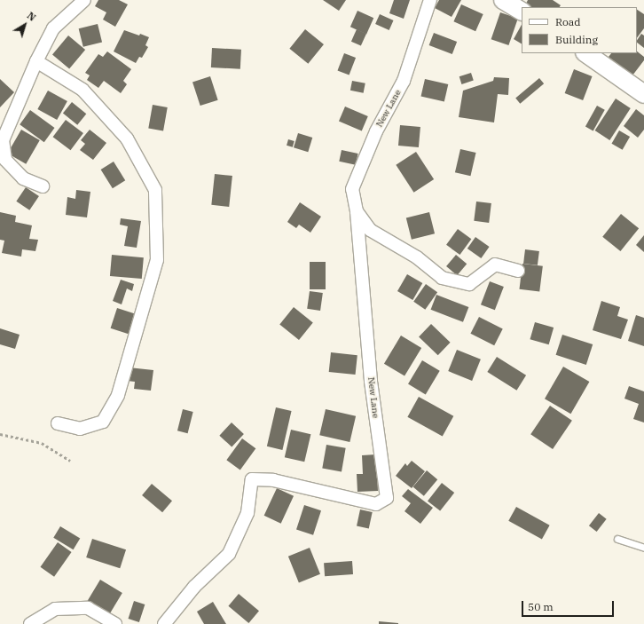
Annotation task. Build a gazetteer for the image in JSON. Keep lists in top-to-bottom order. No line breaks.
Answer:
{"streets":{"street":["New Lane"]},"legend":["Road","Building"],"scale_bar":"50 m","north":"top right"}
